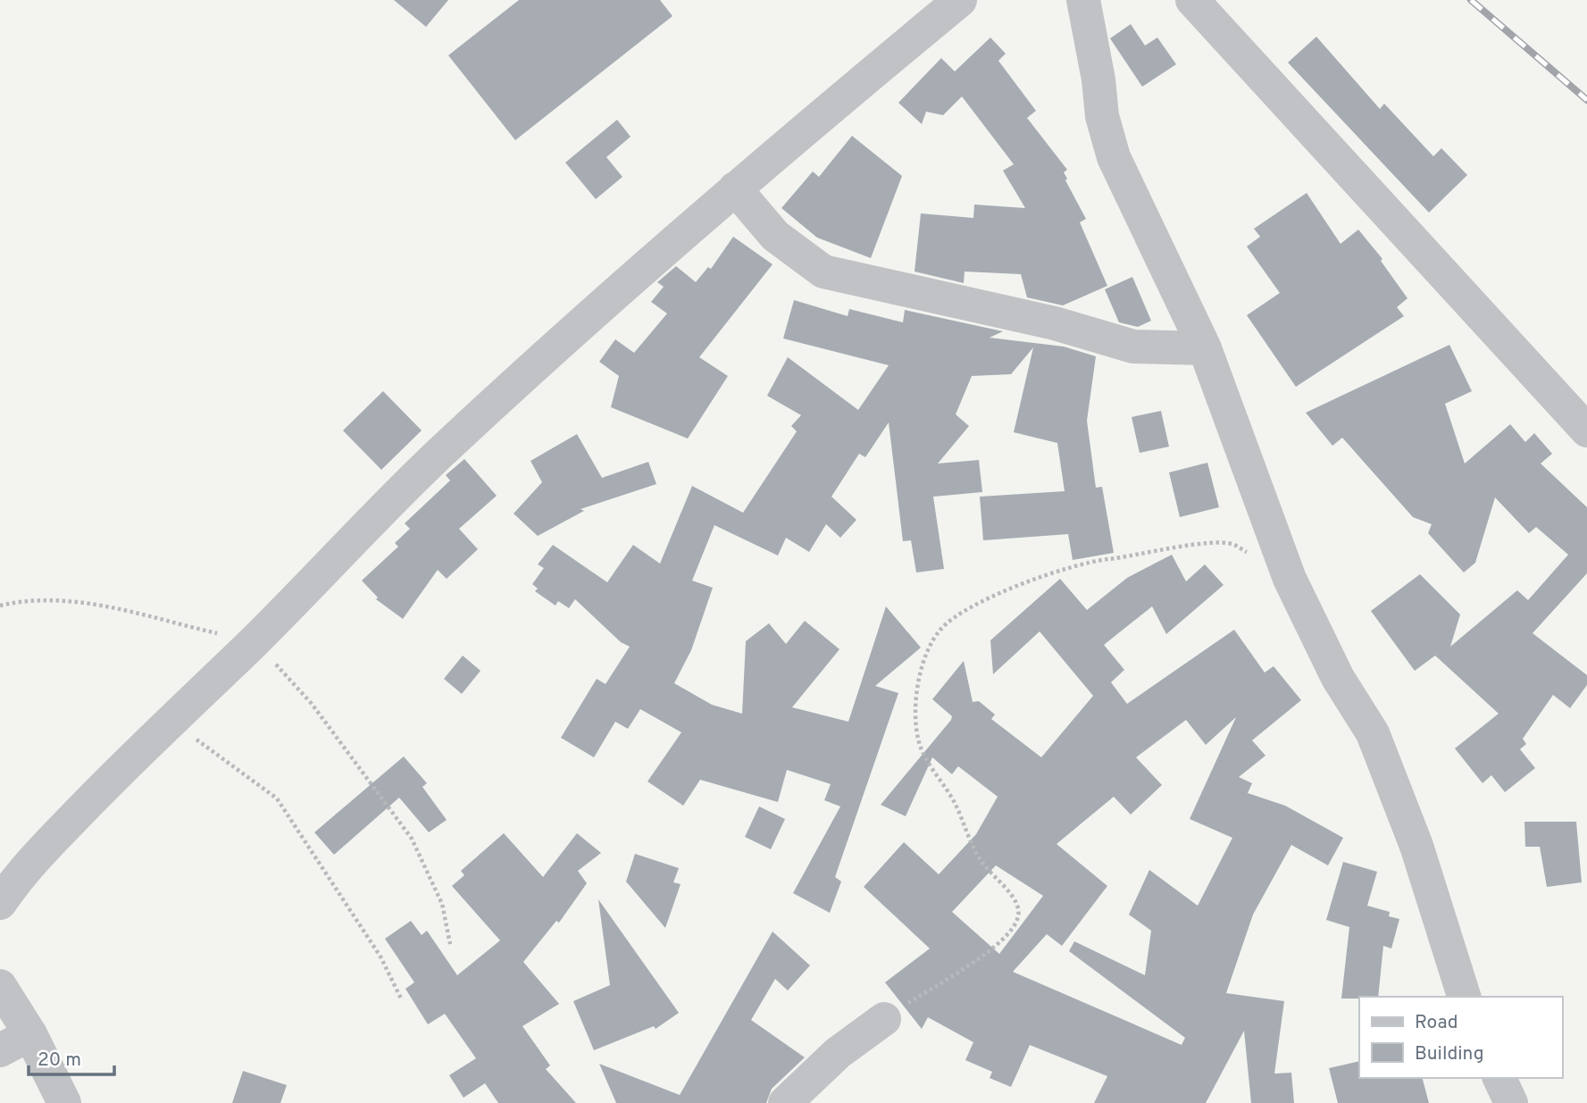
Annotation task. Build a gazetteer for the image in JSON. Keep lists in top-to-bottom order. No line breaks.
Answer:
{"legend":["Road","Building"],"scale_bar":"20 m"}
